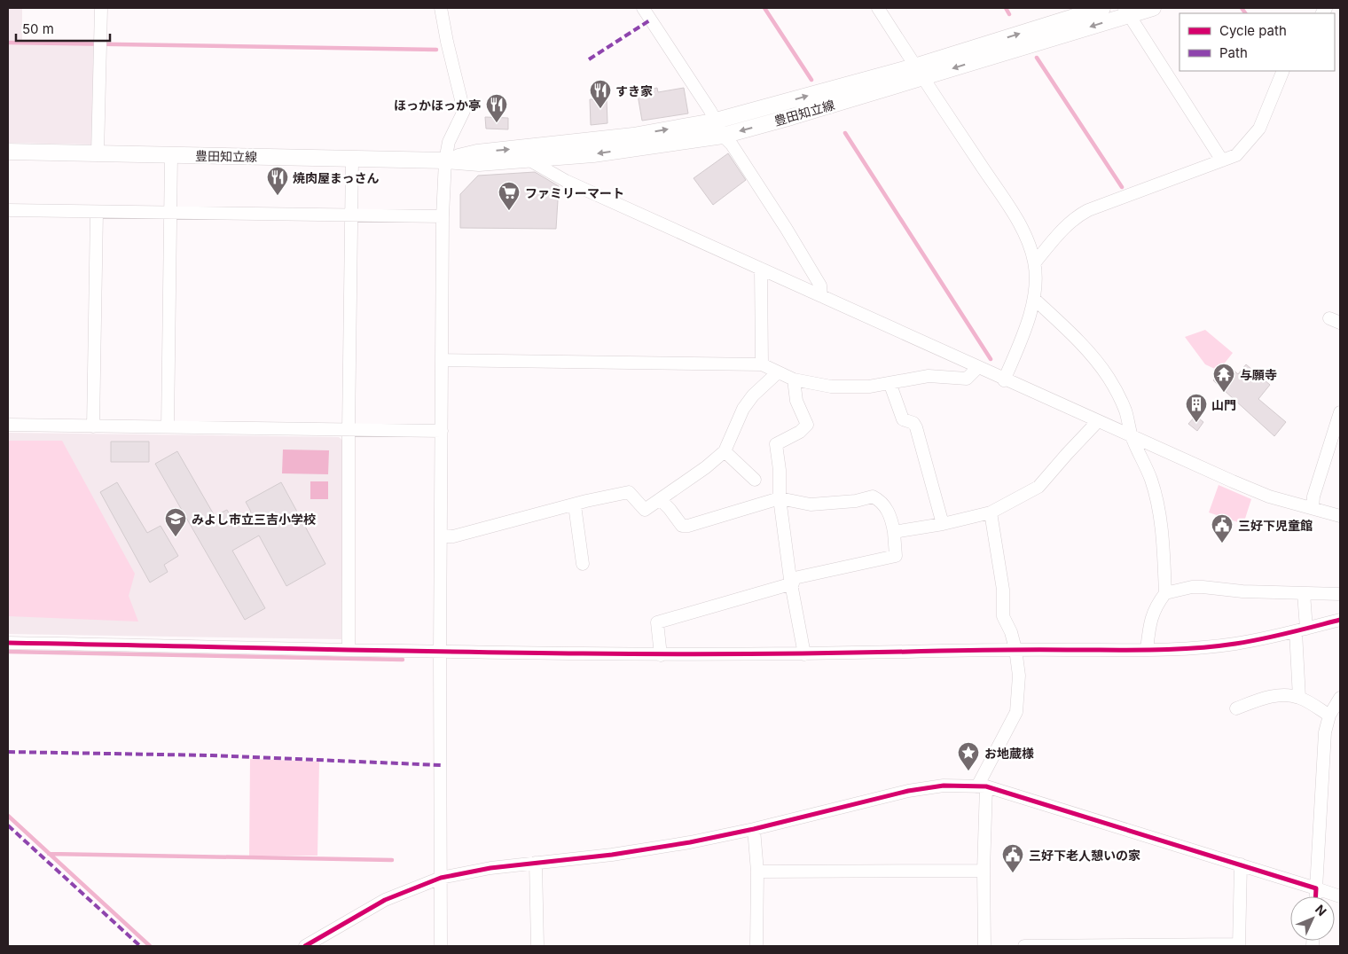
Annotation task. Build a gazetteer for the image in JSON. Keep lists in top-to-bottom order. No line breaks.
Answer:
{"streets":{"main road":["豊田知立線"]},"places":{"restaurant":["すき家","ほっかほっか亭","焼肉屋まっさん"],"supermarket":["ファミリーマート"],"temple":["与願寺"],"building":["山門"],"school or university":["みよし市立三吉小学校"],"public building":["三好下児童館","三好下老人憩いの家"],"place":["お地蔵様"]},"legend":["Cycle path","Path"],"scale_bar":"50 m","north":"top right"}
